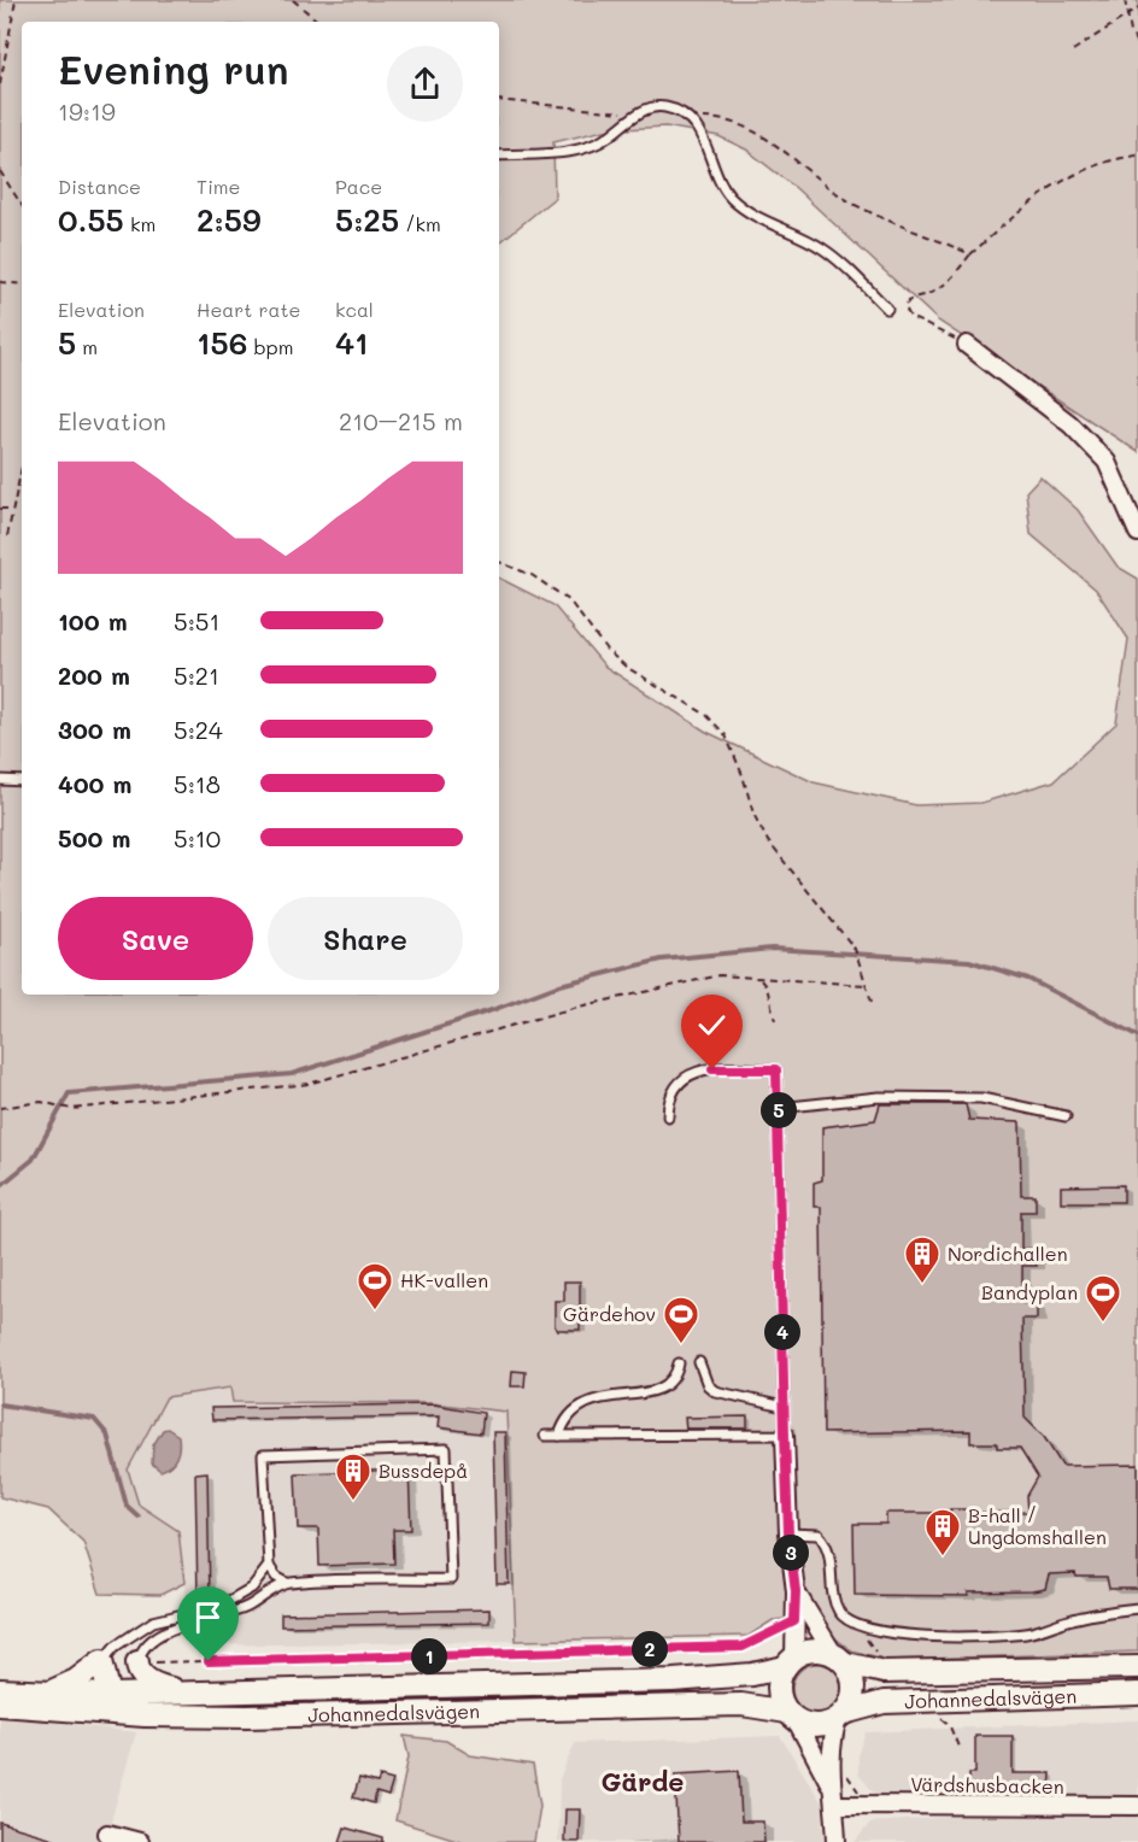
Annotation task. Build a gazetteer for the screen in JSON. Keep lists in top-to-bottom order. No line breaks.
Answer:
{"streets":{"main road":["Johannedalsvägen"],"street":["Värdshusbacken"]},"districts":["Gärde"],"places":{"building":["Nordichallen","Bussdepå","B-hall / Ungdomshallen"],"sports":["HK-vallen","Bandyplan","Gärdehov"]},"page":{"heading":["Evening run","19:19"],"stats":[["Distance","0.55 km"],["Time","2:59"],["Pace","5:25 /km"],["Elevation","5 m"],["Heart rate","156 bpm"],["kcal","41"]],"chart":["Elevation","210–215 m"],"list":[{"name":"100 m","note":"5:51"},{"name":"200 m","note":"5:21"},{"name":"300 m","note":"5:24"},{"name":"400 m","note":"5:18"},{"name":"500 m","note":"5:10"}],"buttons":["Save","Share"],"pins":["5","4","3","2","1"]}}
